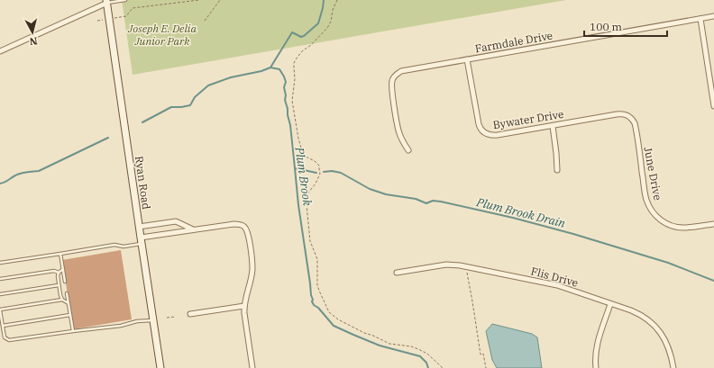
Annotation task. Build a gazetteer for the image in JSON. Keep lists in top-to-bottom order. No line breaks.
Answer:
{"streets":{"main road":["Ryan Road"],"street":["Farmdale Drive","Bywater Drive","June Drive","Flis Drive"]},"crossings":[["Farmdale Drive","Bywater Drive"],["Bywater Drive","June Drive"]],"water":["Plum Brook","Plum Brook Drain"],"parks":["Joseph E. Delia Junior Park"],"scale_bar":"100 m","north":"bottom"}
